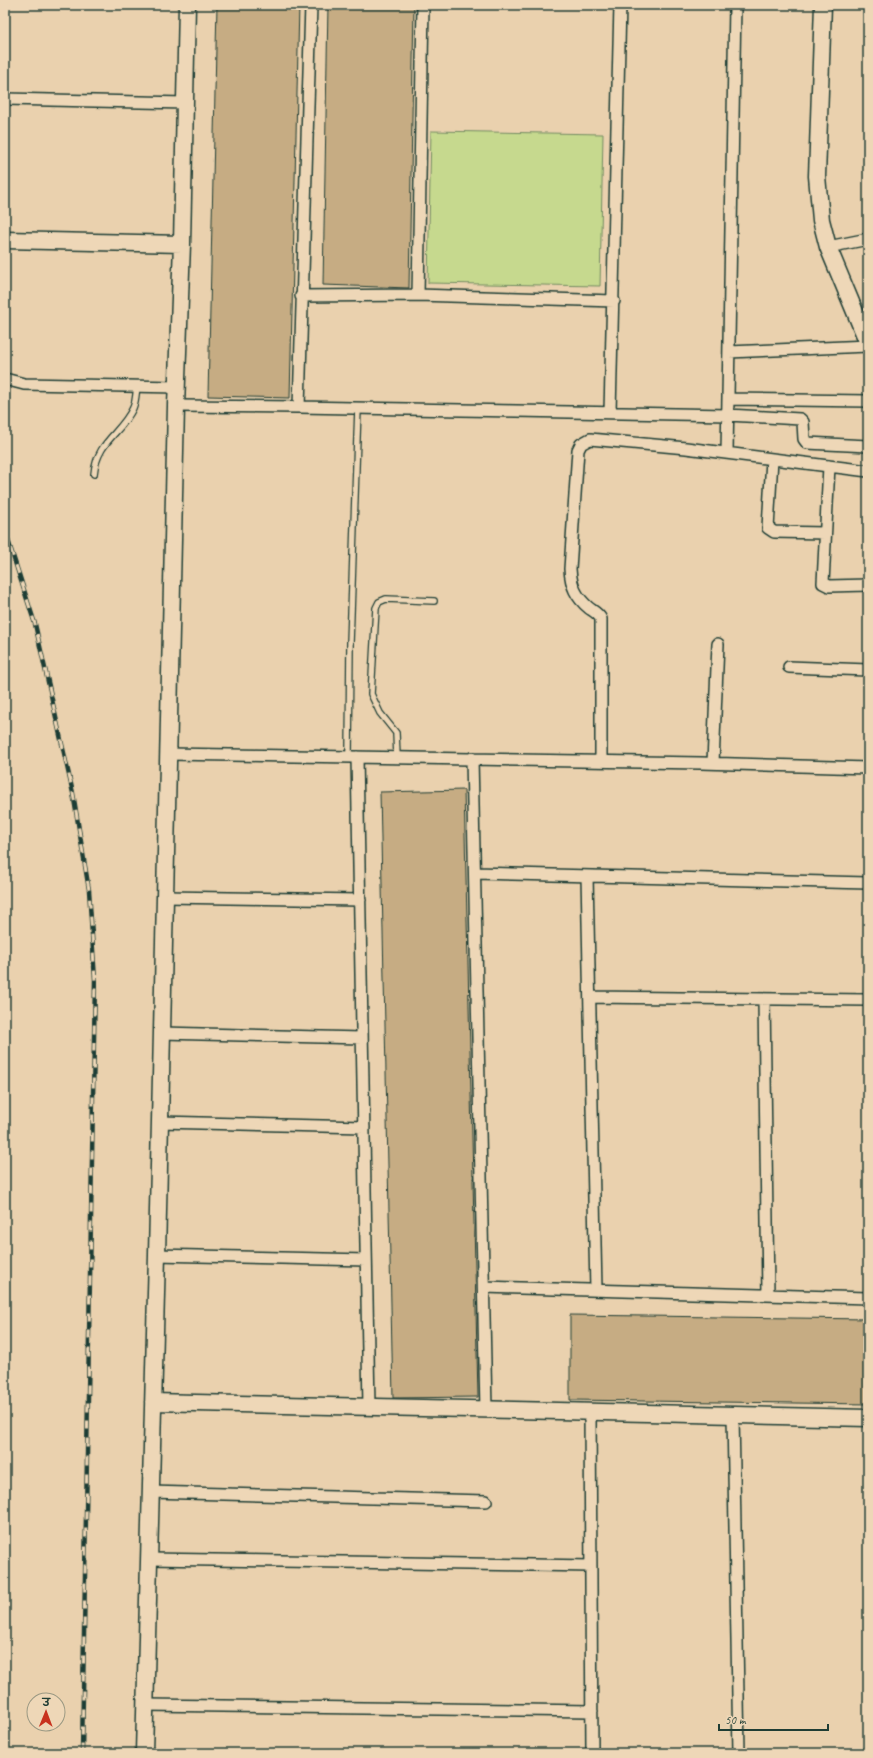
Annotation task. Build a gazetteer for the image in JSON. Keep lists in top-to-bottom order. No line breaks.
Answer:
{"scale_bar":"50 m","north":"top"}
